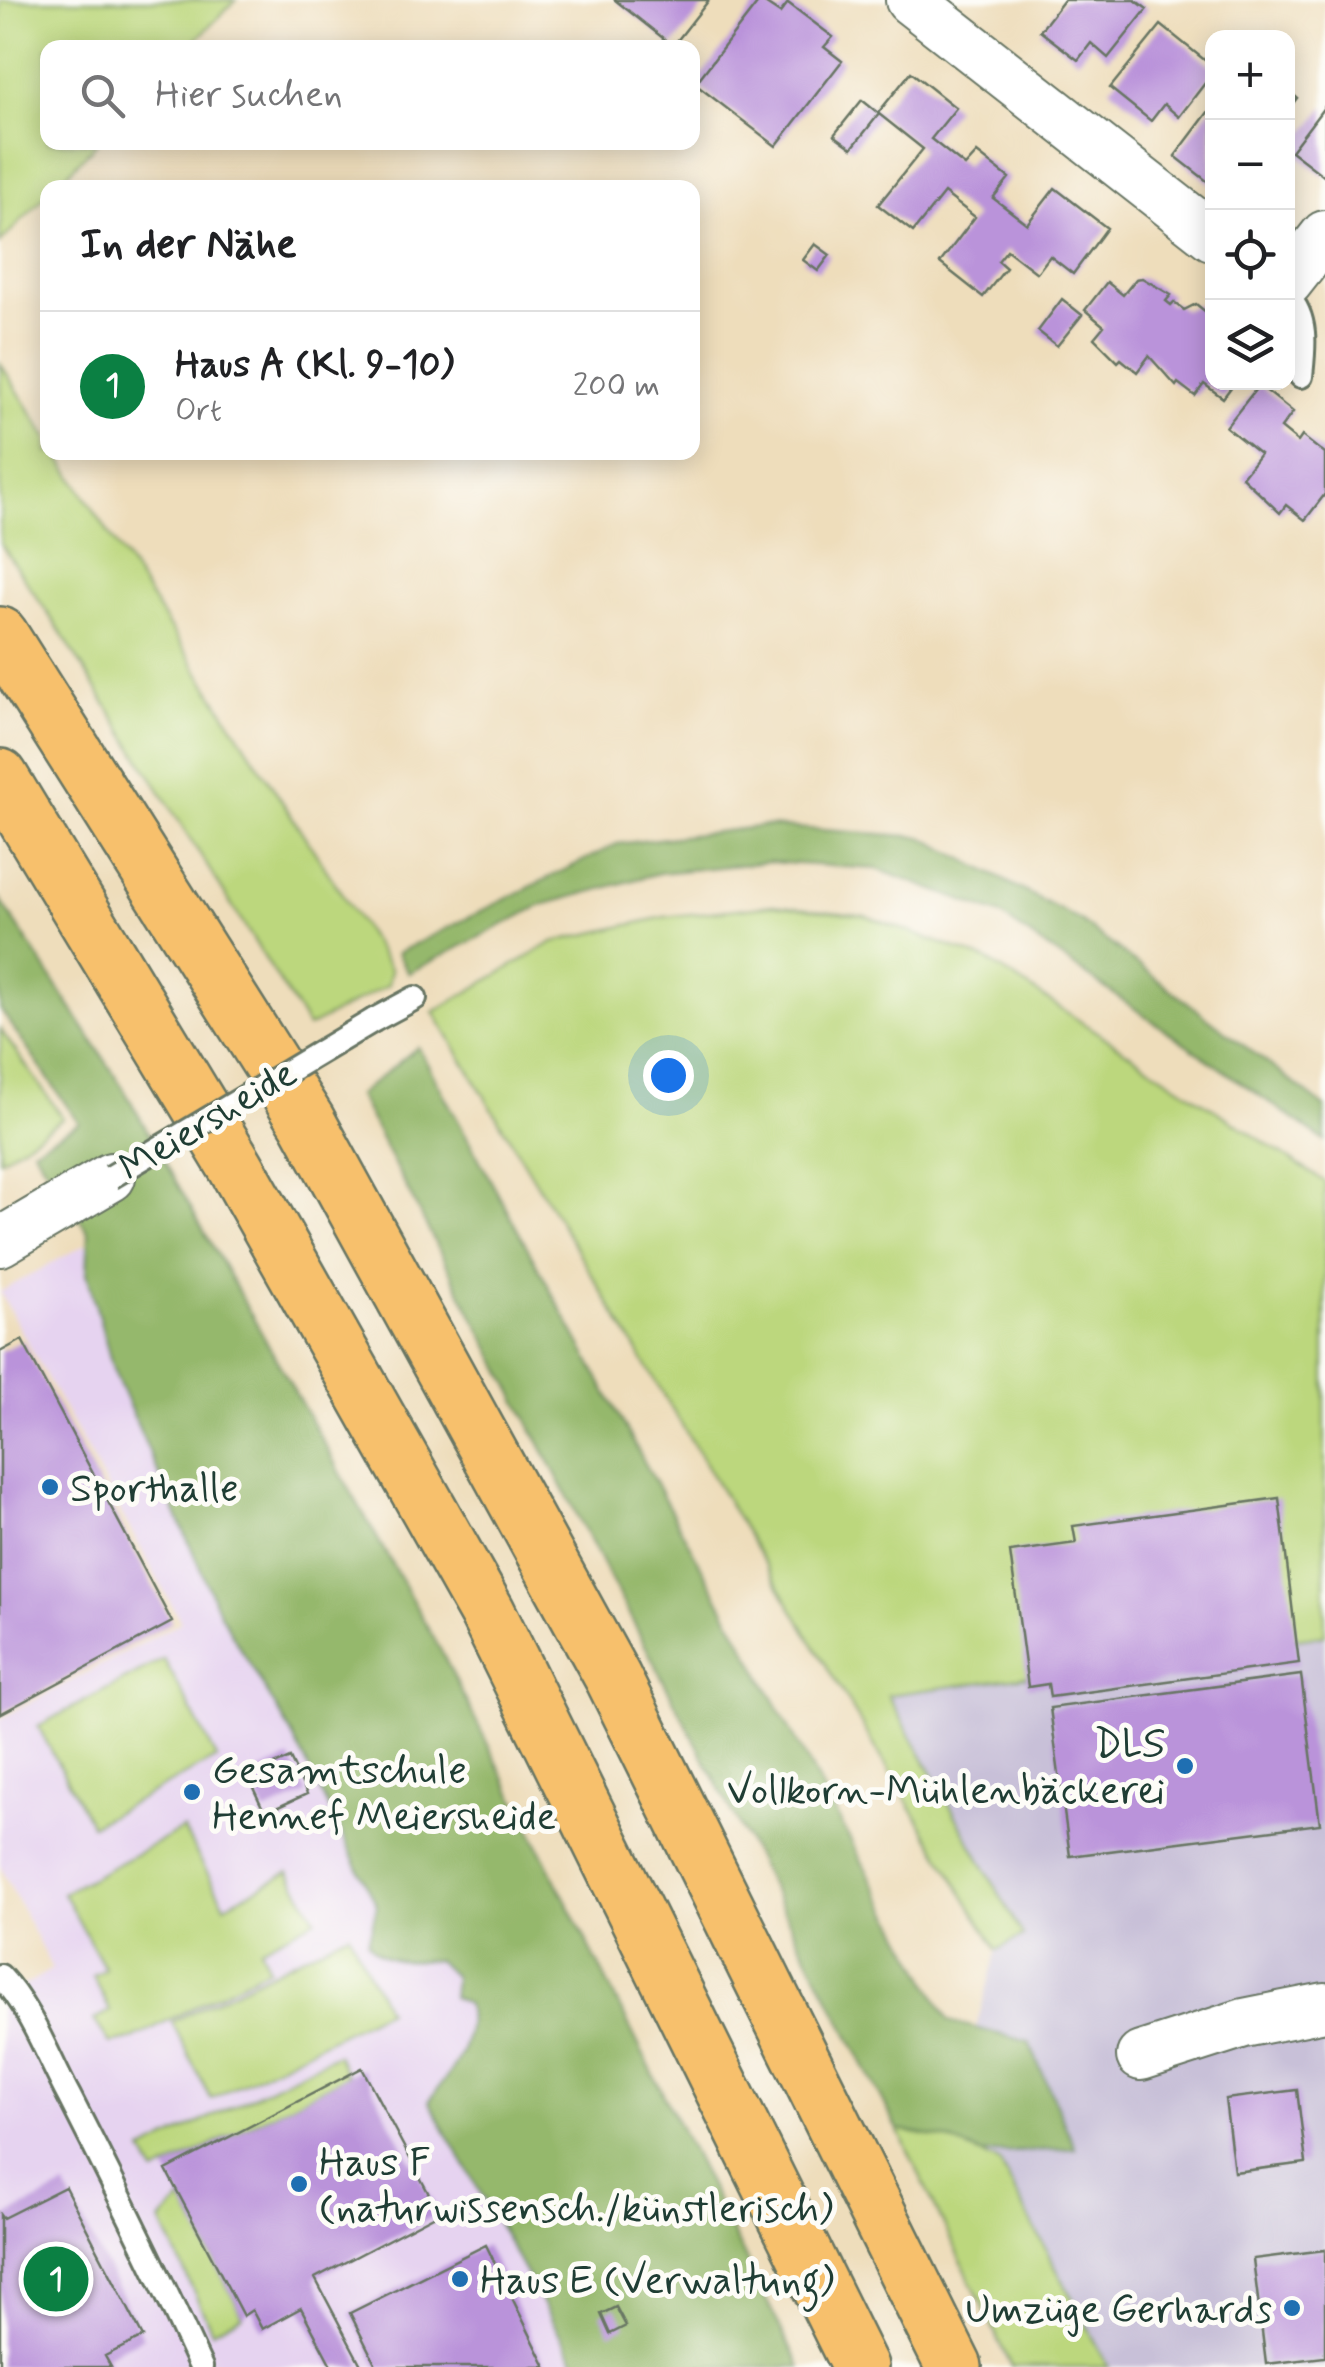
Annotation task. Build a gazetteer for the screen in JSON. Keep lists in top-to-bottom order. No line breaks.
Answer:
{"streets":{"street":["Meiersheide"]},"places":["Sporthalle","DLS Vollkorn-Mühlenbäckerei","Gesamtschule Hennef Meiersheide","Haus F (naturwissensch./künstlerisch)","Haus E (Verwaltung)","Umzüge Gerhards"],"page":{"map_buttons":["+","−"],"search":"Hier suchen","heading":"In der Nähe","list":[{"mark":"1","name":"Haus A (Kl. 9-10)","note":"Ort","value":"200 m"}],"pins":"1"}}
